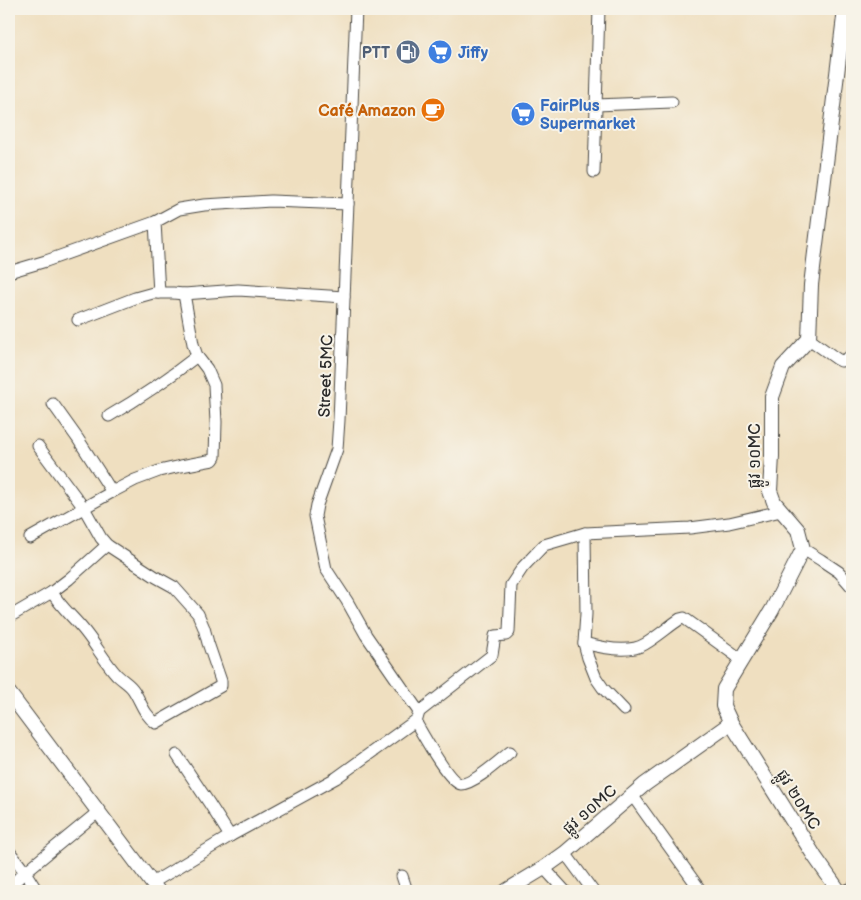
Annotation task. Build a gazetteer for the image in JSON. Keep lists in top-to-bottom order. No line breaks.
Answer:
{"streets":{"street":["Street 5MC","ផ្លូវ ១០MC","ផ្លូវ ២០MC"]},"crossings":[["ផ្លូវ ១០MC","ផ្លូវ ២០MC"]],"places":{"fuel station":["PTT"],"supermarket":["Jiffy","FairPlus Supermarket"],"cafe":["Café Amazon"]}}
